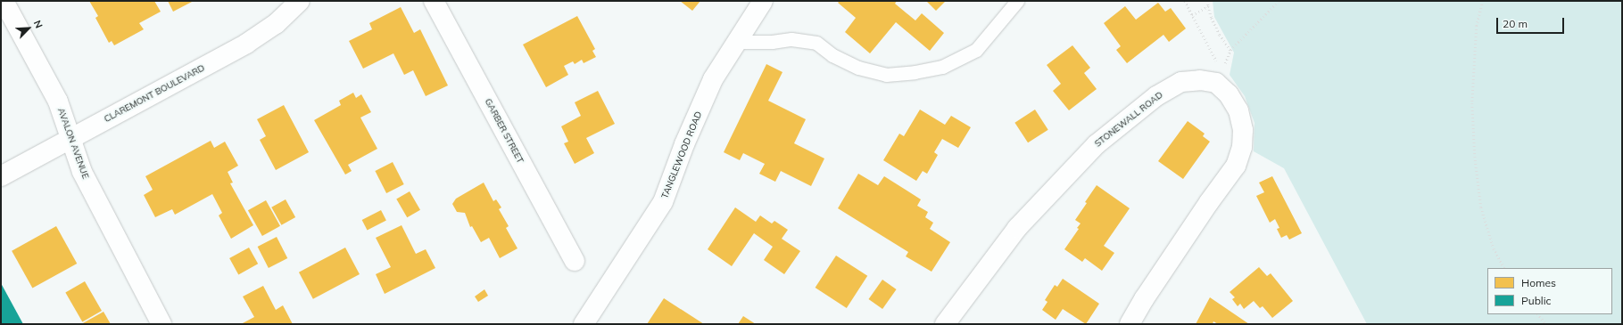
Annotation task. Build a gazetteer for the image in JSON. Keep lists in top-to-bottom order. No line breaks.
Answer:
{"streets":{"street":["CLAREMONT BOULEVARD","STONEWALL ROAD","GARBER STREET","AVALON AVENUE","TANGLEWOOD ROAD"]},"crossings":[["CLAREMONT BOULEVARD","AVALON AVENUE"]],"legend":["Homes","Public"],"scale_bar":"20 m","north":"top right"}
